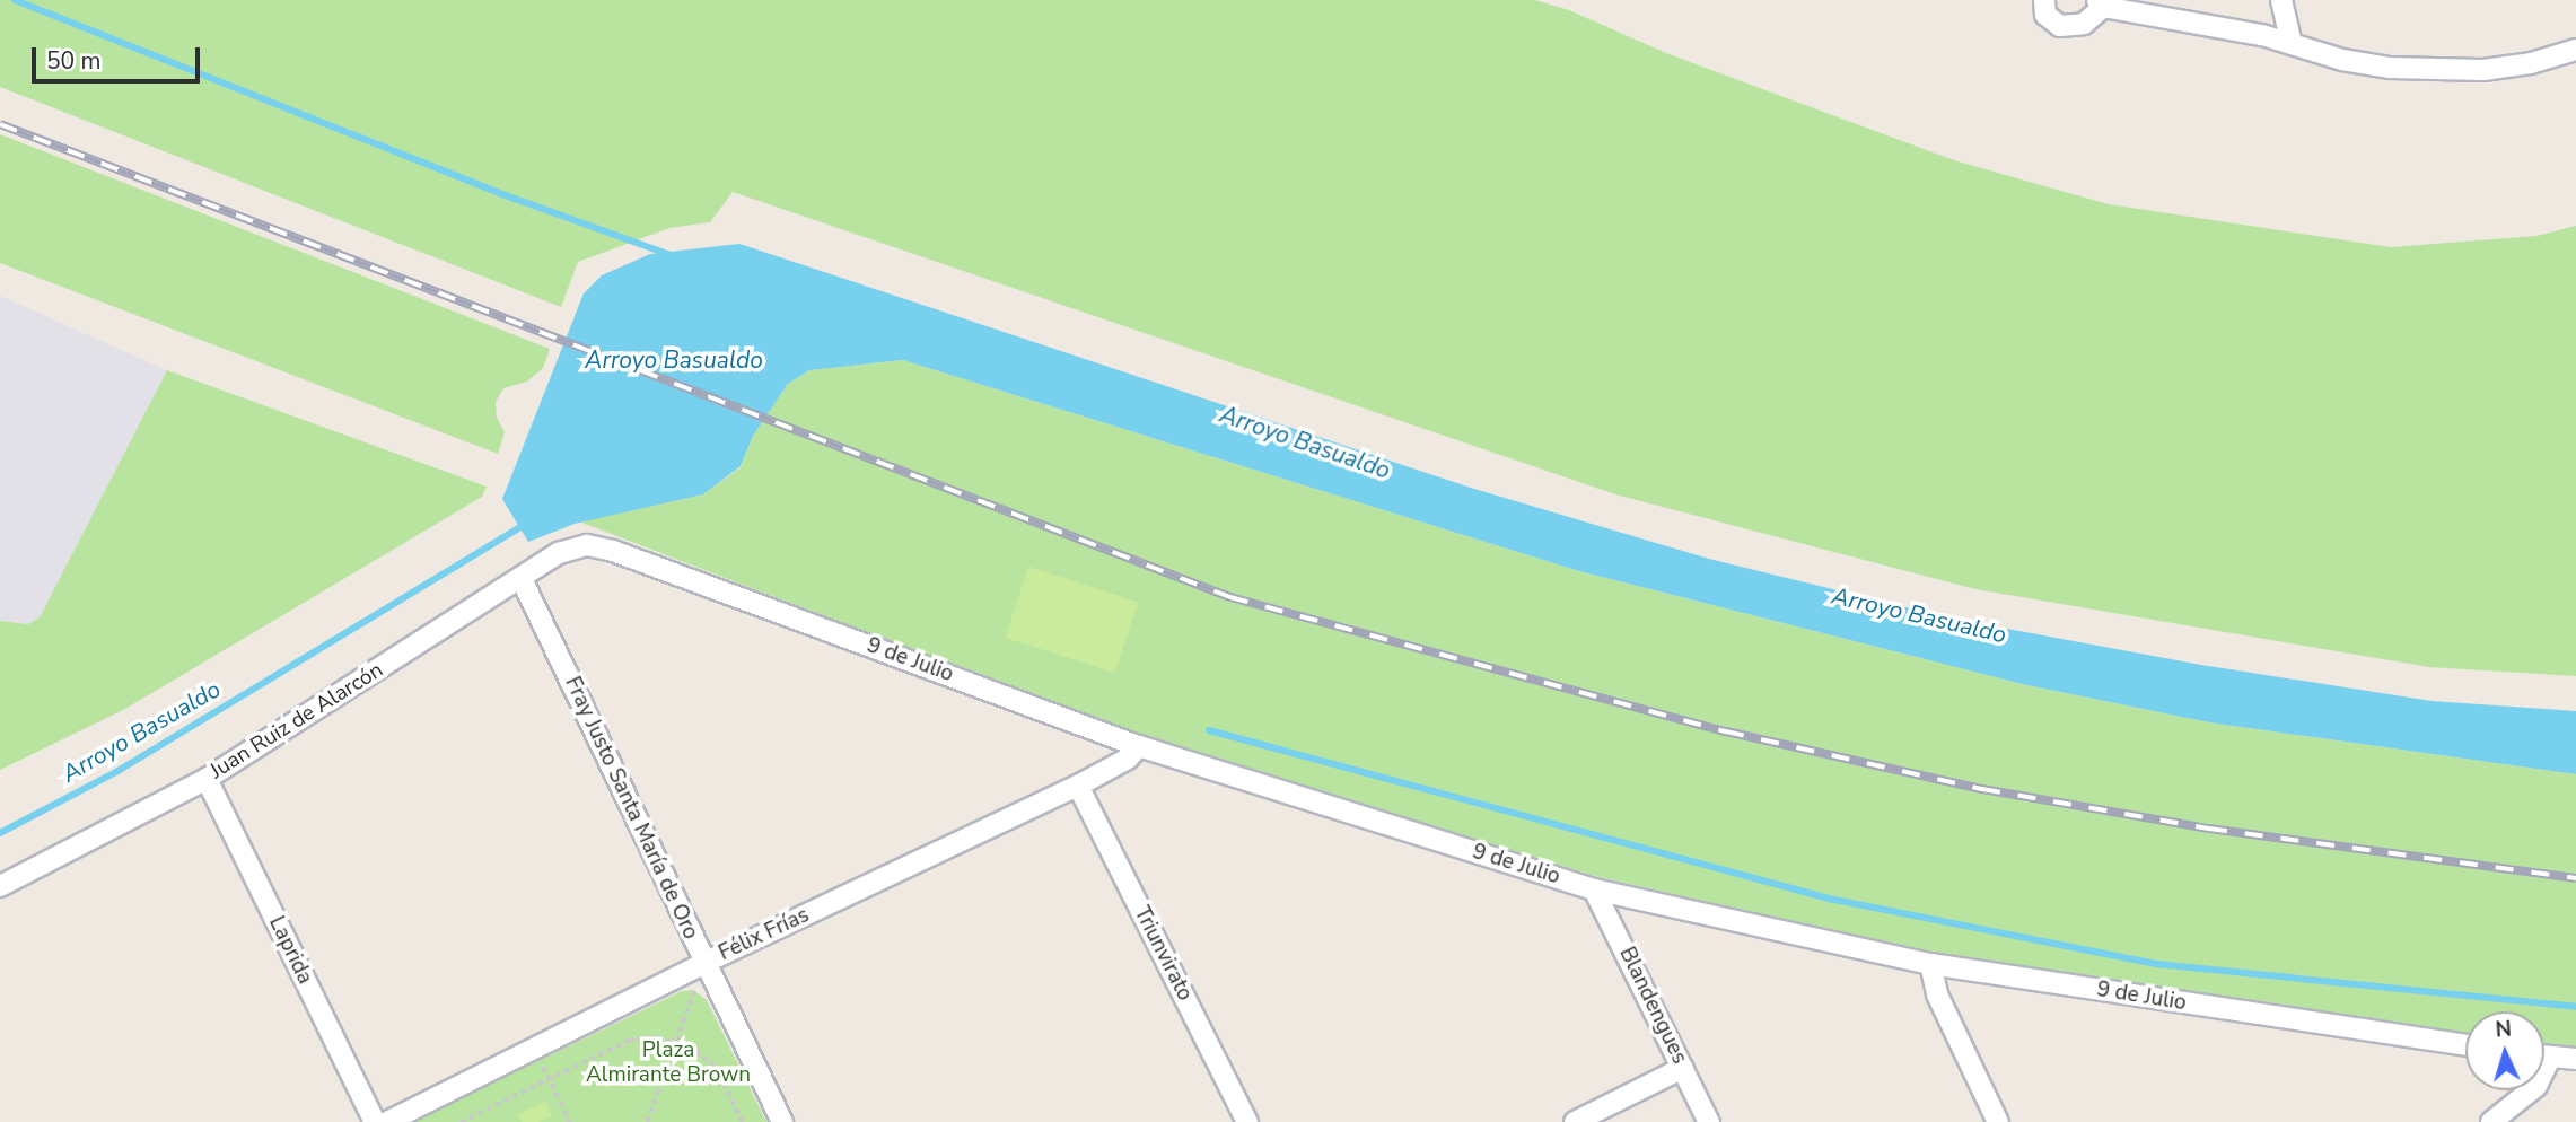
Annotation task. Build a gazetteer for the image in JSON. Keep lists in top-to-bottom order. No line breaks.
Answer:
{"streets":{"street":["9 de Julio","Juan Ruiz de Alarcón","Fray Justo Santa María de Oro","Félix Frías","Laprida","Triunvirato","Blandengues"]},"crossings":[["9 de Julio","Juan Ruiz de Alarcón"],["9 de Julio","Félix Frías"],["9 de Julio","Blandengues"],["Juan Ruiz de Alarcón","Fray Justo Santa María de Oro"],["Juan Ruiz de Alarcón","Laprida"],["Fray Justo Santa María de Oro","Félix Frías"],["Félix Frías","Triunvirato"]],"water":["Arroyo Basualdo"],"parks":["Plaza Almirante Brown"],"scale_bar":"50 m","north":"top"}
